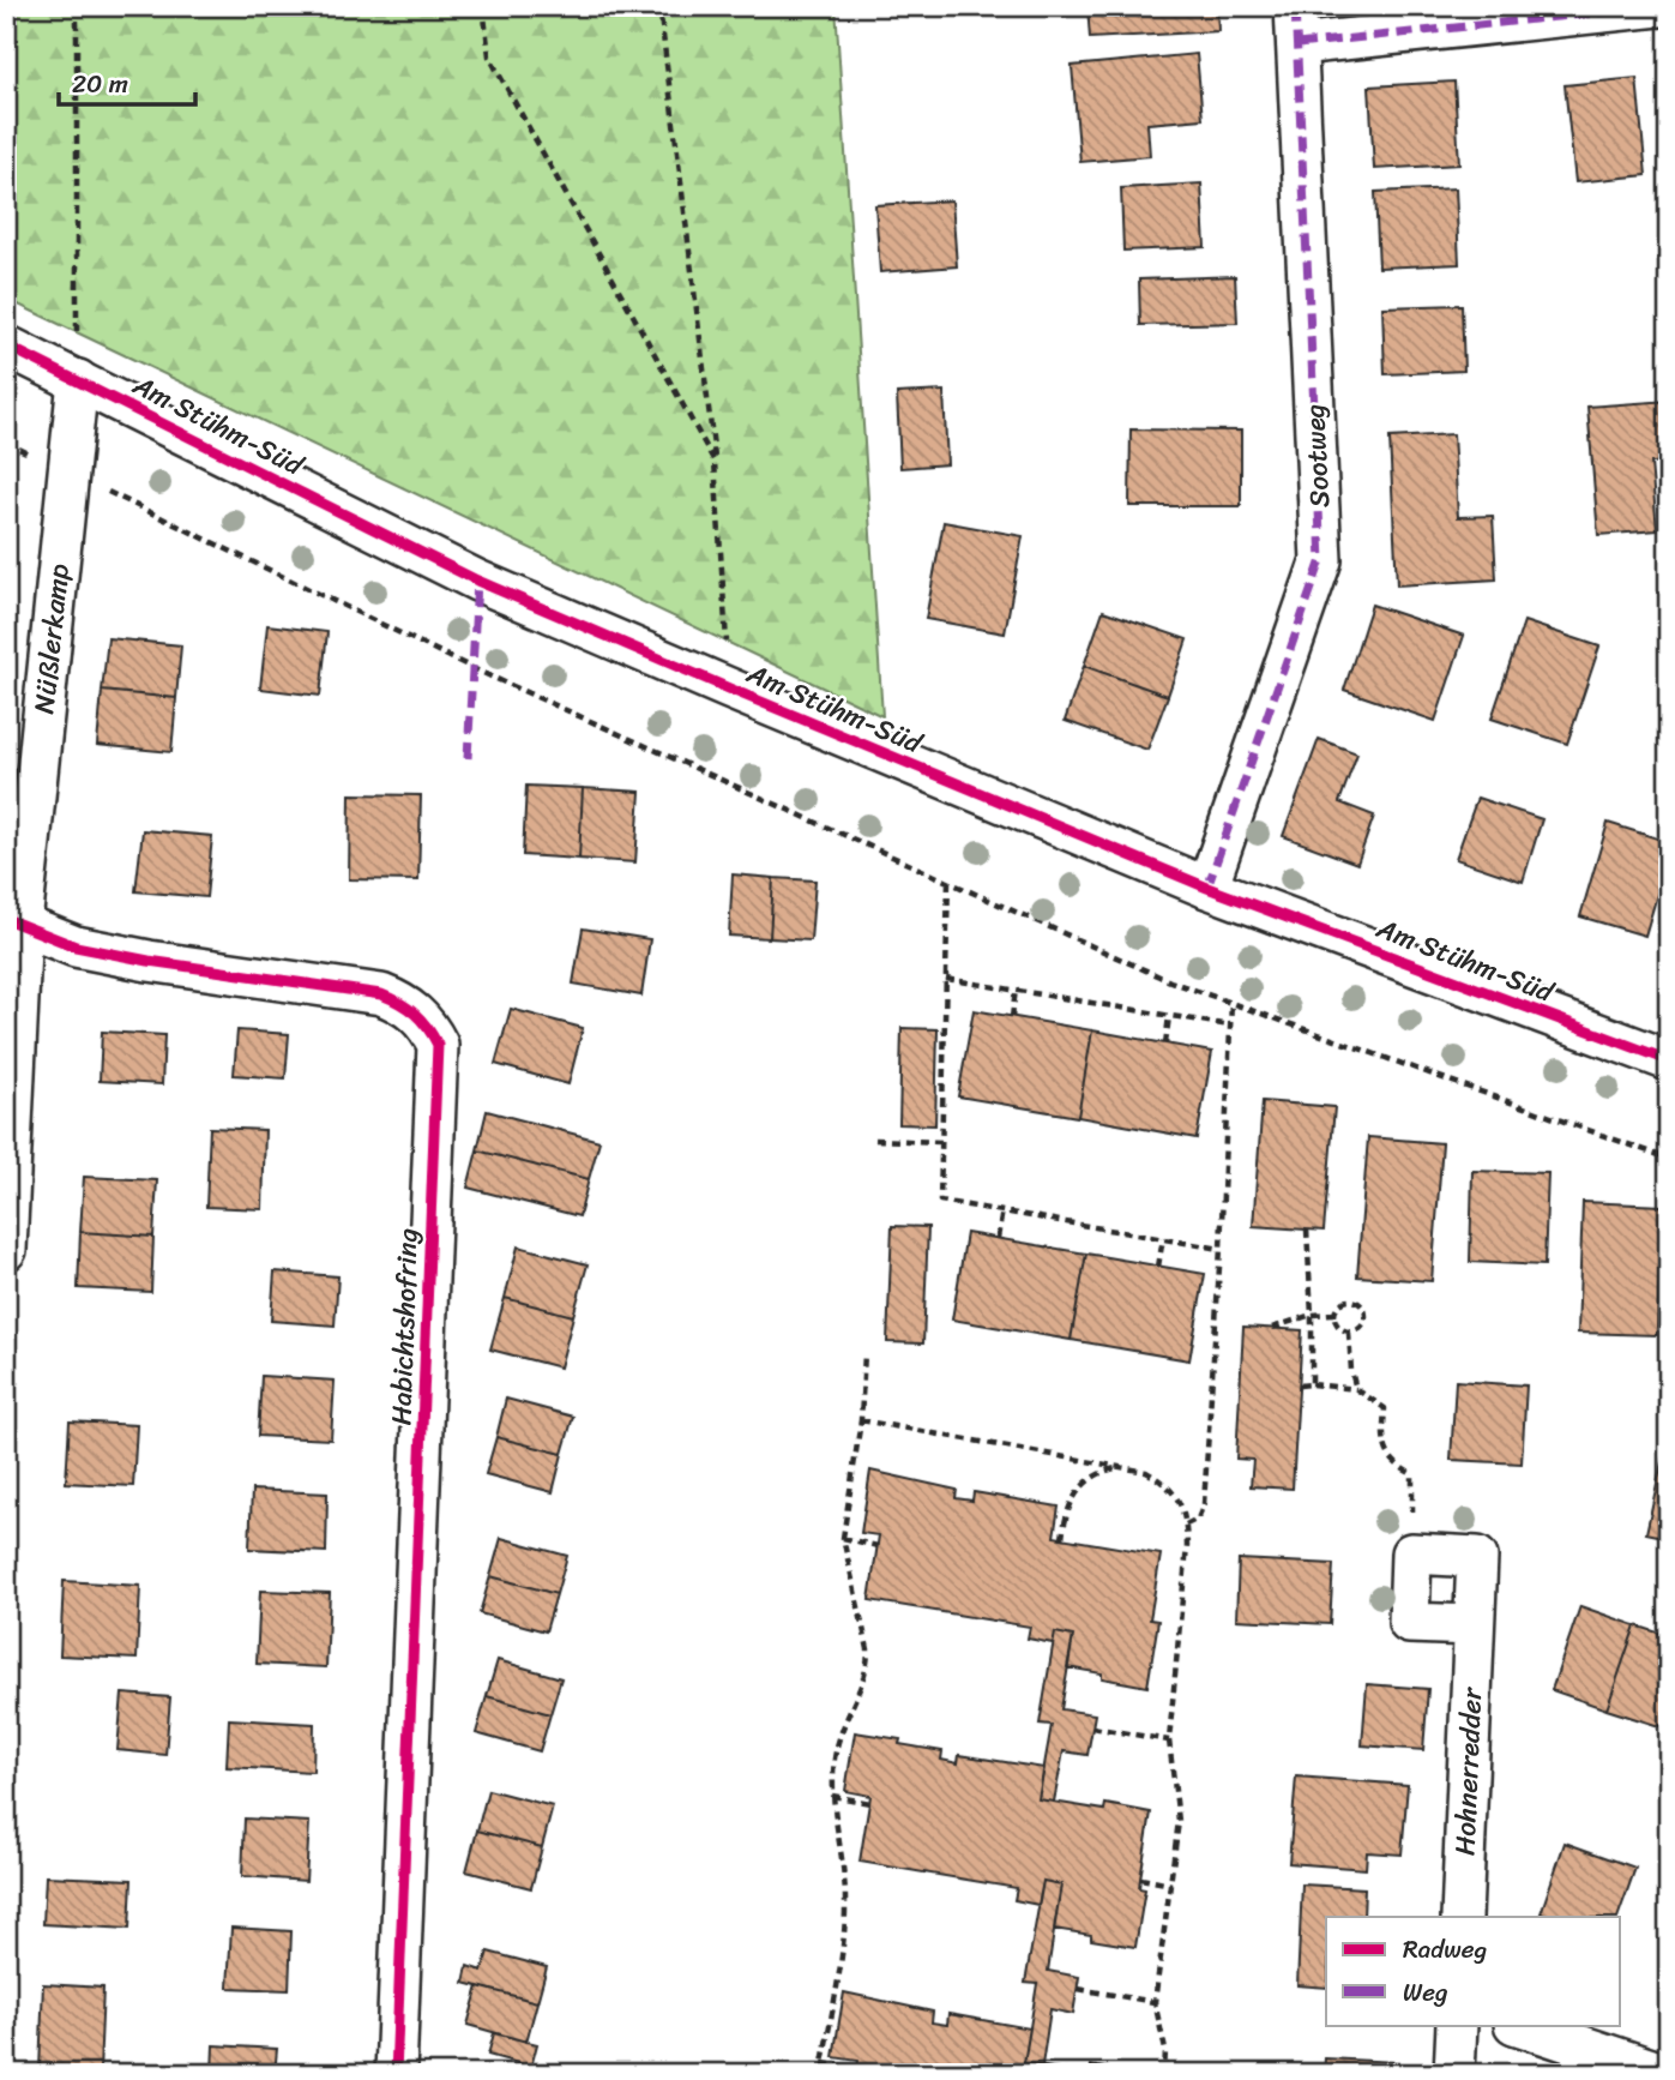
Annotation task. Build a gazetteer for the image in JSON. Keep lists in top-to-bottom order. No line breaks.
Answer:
{"streets":{"street":["Am Stühm-Süd","Sootweg","Nüßlerkamp","Habichtshofring","Hohnerredder"]},"crossings":[["Am Stühm-Süd","Sootweg"],["Am Stühm-Süd","Nüßlerkamp"],["Nüßlerkamp","Habichtshofring"]],"legend":["Radweg","Weg"],"scale_bar":"20 m"}
